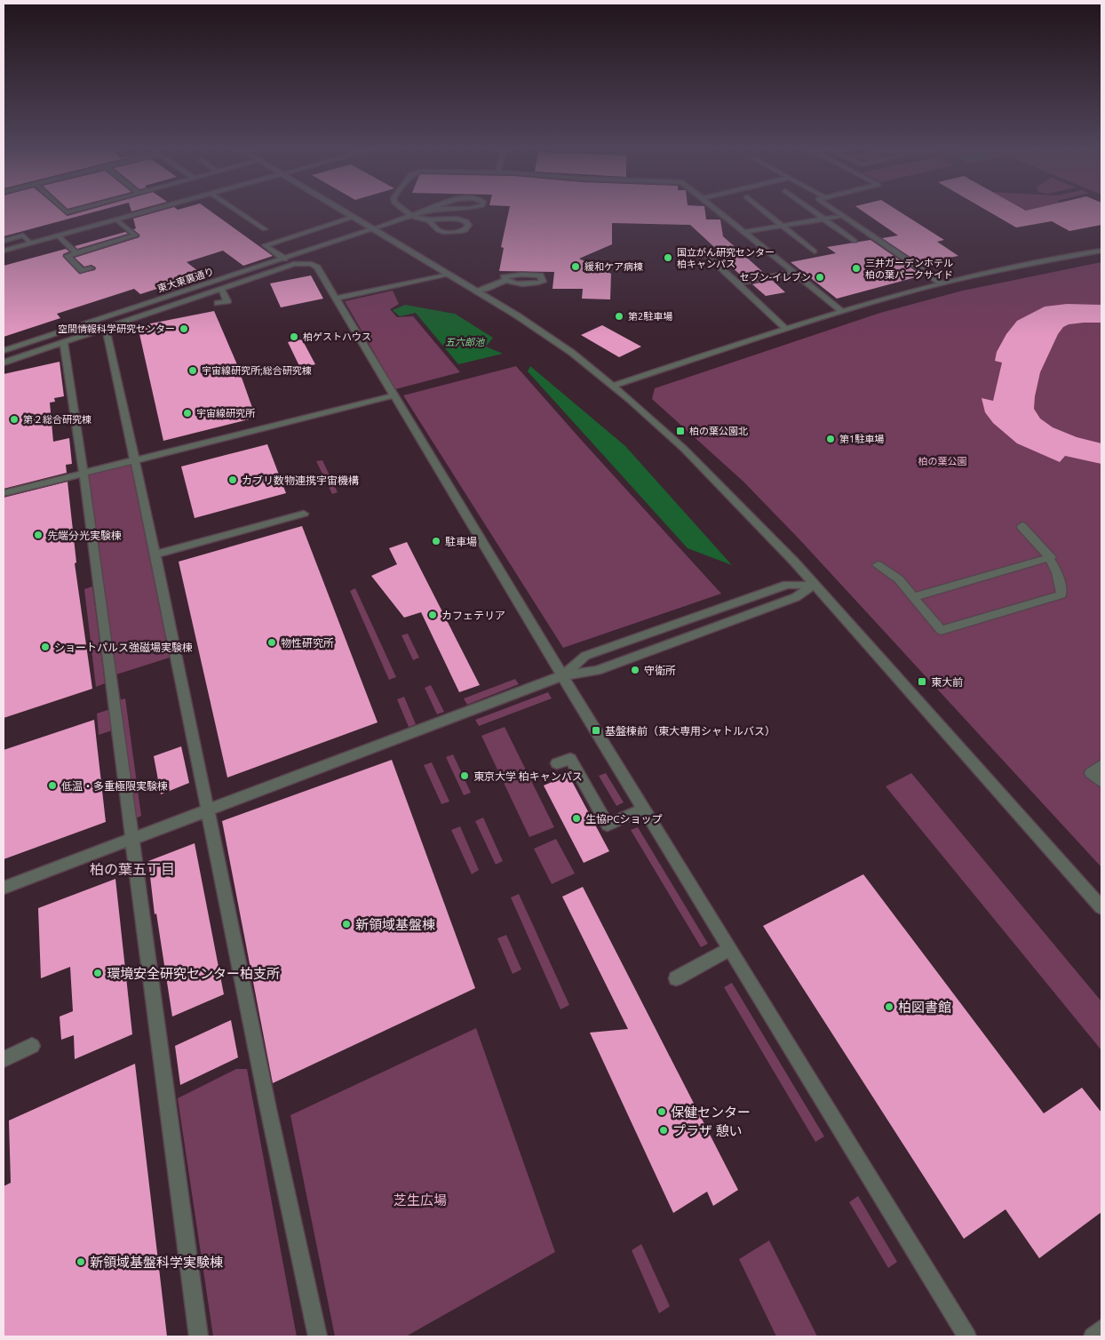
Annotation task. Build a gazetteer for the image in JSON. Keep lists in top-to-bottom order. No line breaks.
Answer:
{"streets":{"street":["東大東裏通り"]},"districts":["柏の葉五丁目"],"water":["五六郎池"],"parks":["柏の葉公園","芝生広場"],"places":{"other":["国立がん研究センター 柏キャンパス","緩和ケア病棟","三井ガーデンホテル 柏の葉パークサイド","セブン-イレブン","第2駐車場","空間情報科学研究センター","柏ゲストハウス","宇宙線研究所;総合研究棟","宇宙線研究所","第２総合研究棟","第1駐車場","カブリ数物連携宇宙機構","先端分光実験棟","駐車場","カフェテリア","物性研究所","ショートパルス強磁場実験棟","守衛所","東京大学 柏キャンパス","低温・多重極限実験棟","生協PCショップ","新領域基盤棟","環境安全研究センター柏支所","柏図書館","保健センター","プラザ 憩い","新領域基盤科学実験棟"],"transit":["柏の葉公園北","東大前","基盤棟前（東大専用シャトルバス）"]}}
